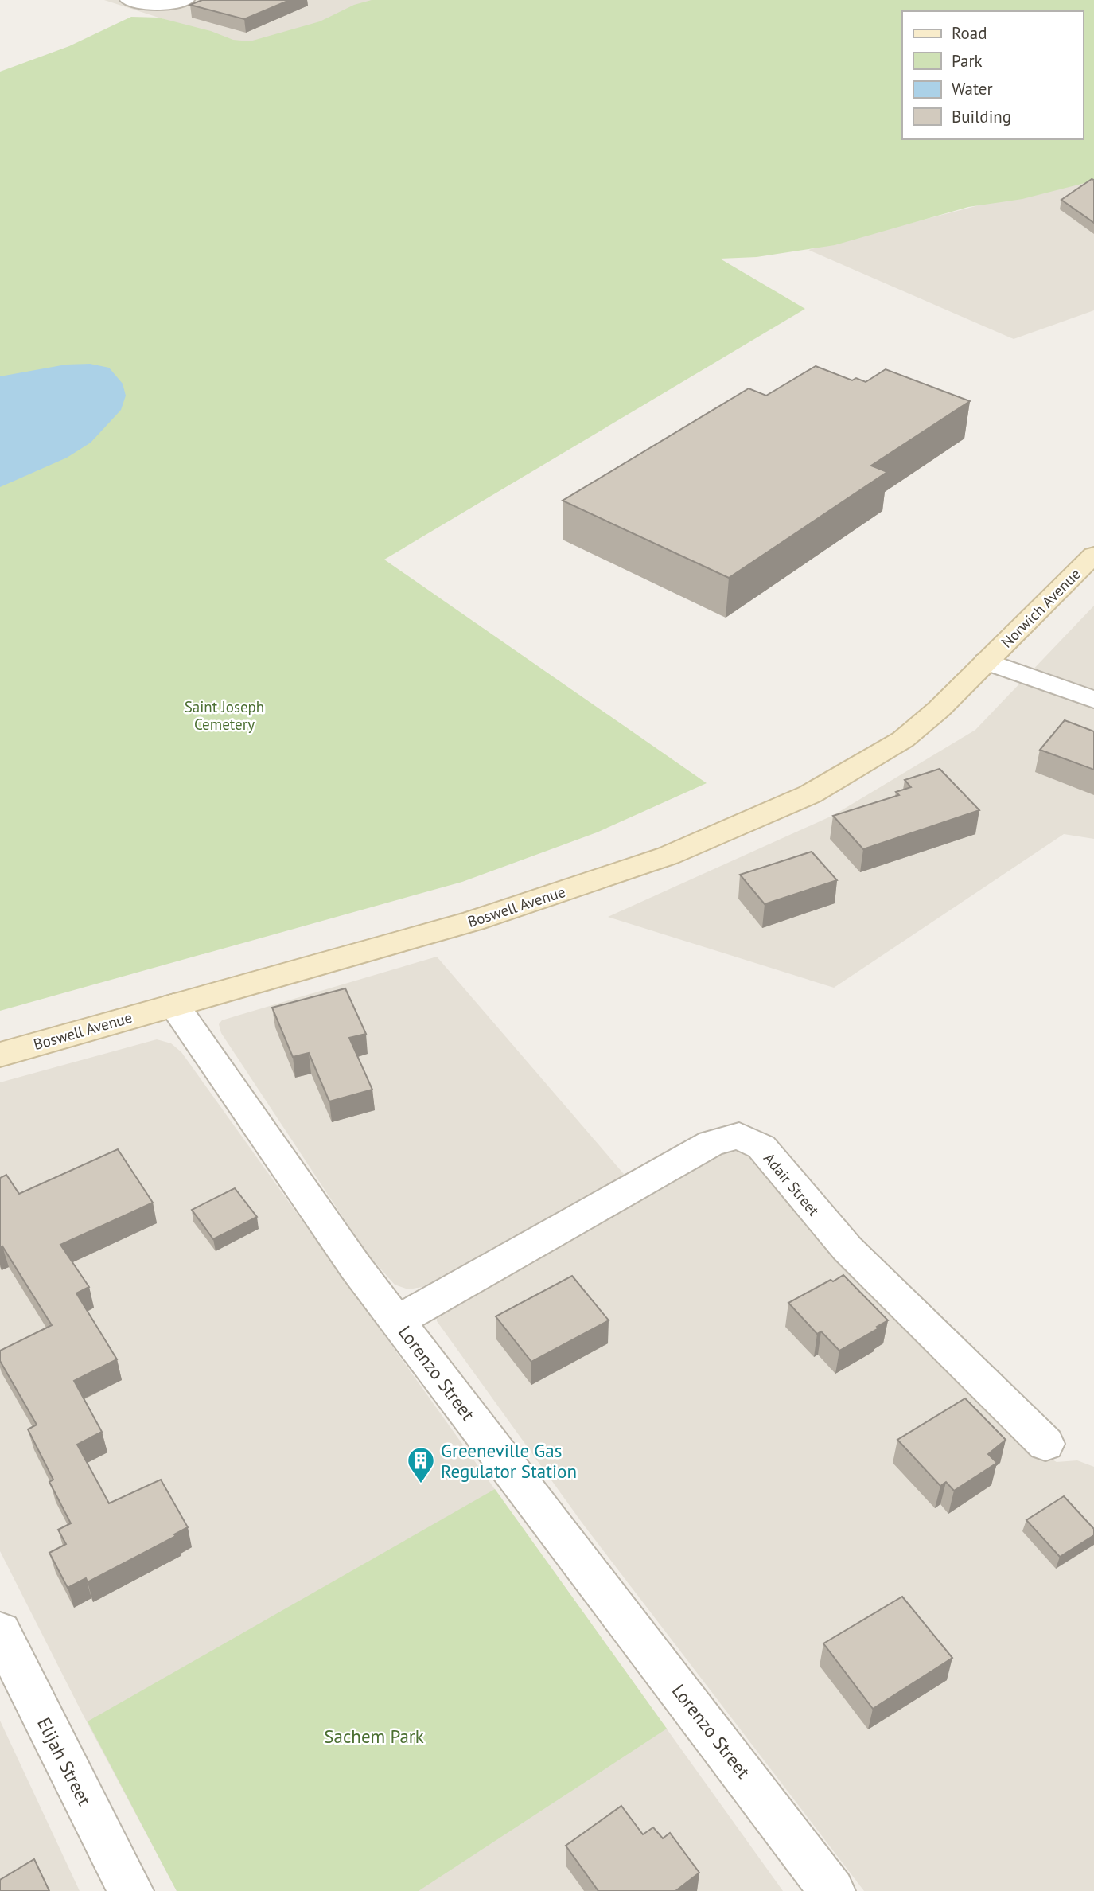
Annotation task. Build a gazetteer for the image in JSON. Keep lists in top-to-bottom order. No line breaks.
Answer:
{"streets":{"main road":["Norwich Avenue","Boswell Avenue"],"street":["Adair Street","Lorenzo Street","Elijah Street"]},"crossings":[["Norwich Avenue","Boswell Avenue"],["Boswell Avenue","Lorenzo Street"],["Adair Street","Lorenzo Street"]],"parks":["Saint Joseph Cemetery","Sachem Park"],"places":{"building":["Greeneville Gas Regulator Station"]},"legend":["Road","Park","Water","Building"]}
